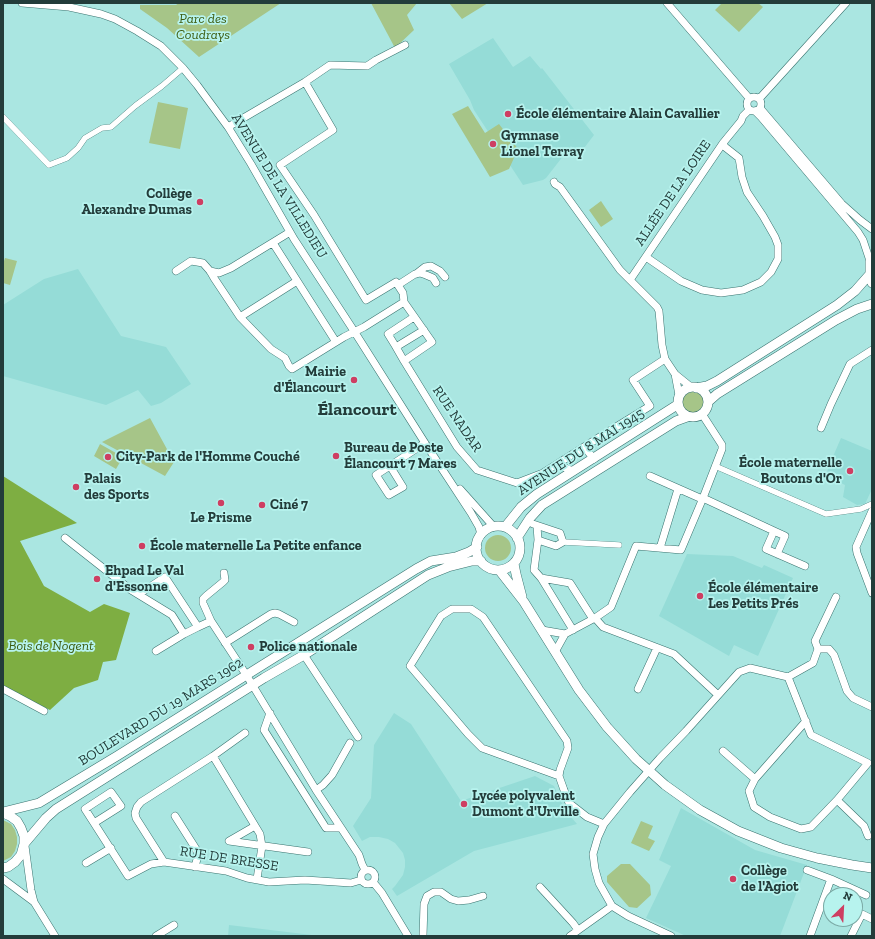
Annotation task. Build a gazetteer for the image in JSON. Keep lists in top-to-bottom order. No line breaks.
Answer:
{"streets":{"street":["AVENUE DE LA VILLEDIEU","ALLÉE DE LA LOIRE","RUE NADAR","AVENUE DU 8 MAI 1945","BOULEVARD DU 19 MARS 1962","RUE DE BRESSE"]},"crossings":[["AVENUE DE LA VILLEDIEU","AVENUE DU 8 MAI 1945"],["AVENUE DE LA VILLEDIEU","BOULEVARD DU 19 MARS 1962"],["AVENUE DU 8 MAI 1945","BOULEVARD DU 19 MARS 1962"]],"districts":["Élancourt"],"parks":["Parc des Coudrays","Bois de Nogent"],"places":["École élémentaire Alain Cavallier","Gymnase Lionel Terray","Collège Alexandre Dumas","Mairie d'Élancourt","Bureau de Poste Élancourt 7 Mares","City-Park de l'Homme Couché","École maternelle Boutons d'Or","Palais des Sports","Le Prisme","Ciné 7","École maternelle La Petite enfance","Ehpad Le Val d'Essonne","École élémentaire Les Petits Prés","Police nationale","Lycée polyvalent Dumont d'Urville","Collège de l'Agiot"],"north":"top right"}
